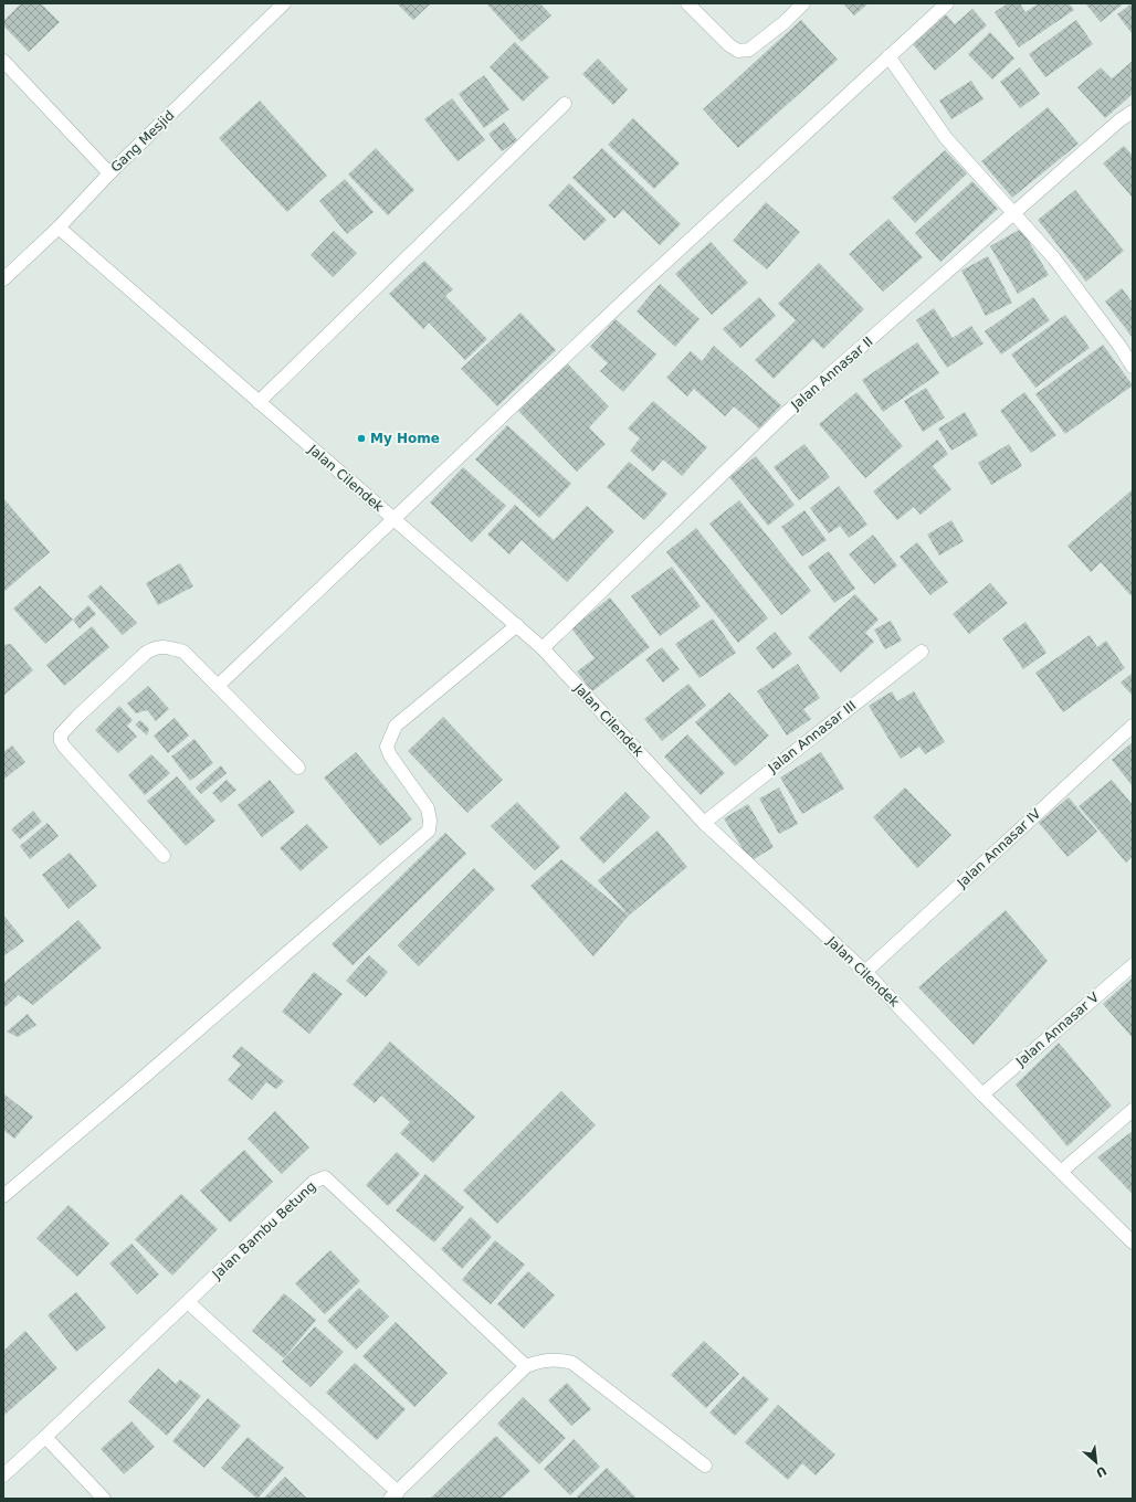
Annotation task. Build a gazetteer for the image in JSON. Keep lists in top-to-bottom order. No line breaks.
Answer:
{"streets":{"street":["Gang Mesjid","Jalan Annasar II","Jalan Cilendek","Jalan Annasar III","Jalan Annasar IV","Jalan Annasar V","Jalan Bambu Betung"]},"crossings":[["Gang Mesjid","Jalan Cilendek"],["Jalan Annasar II","Jalan Cilendek"],["Jalan Cilendek","Jalan Annasar III"],["Jalan Cilendek","Jalan Annasar IV"],["Jalan Cilendek","Jalan Annasar V"]],"places":["My Home"],"north":"bottom right"}
